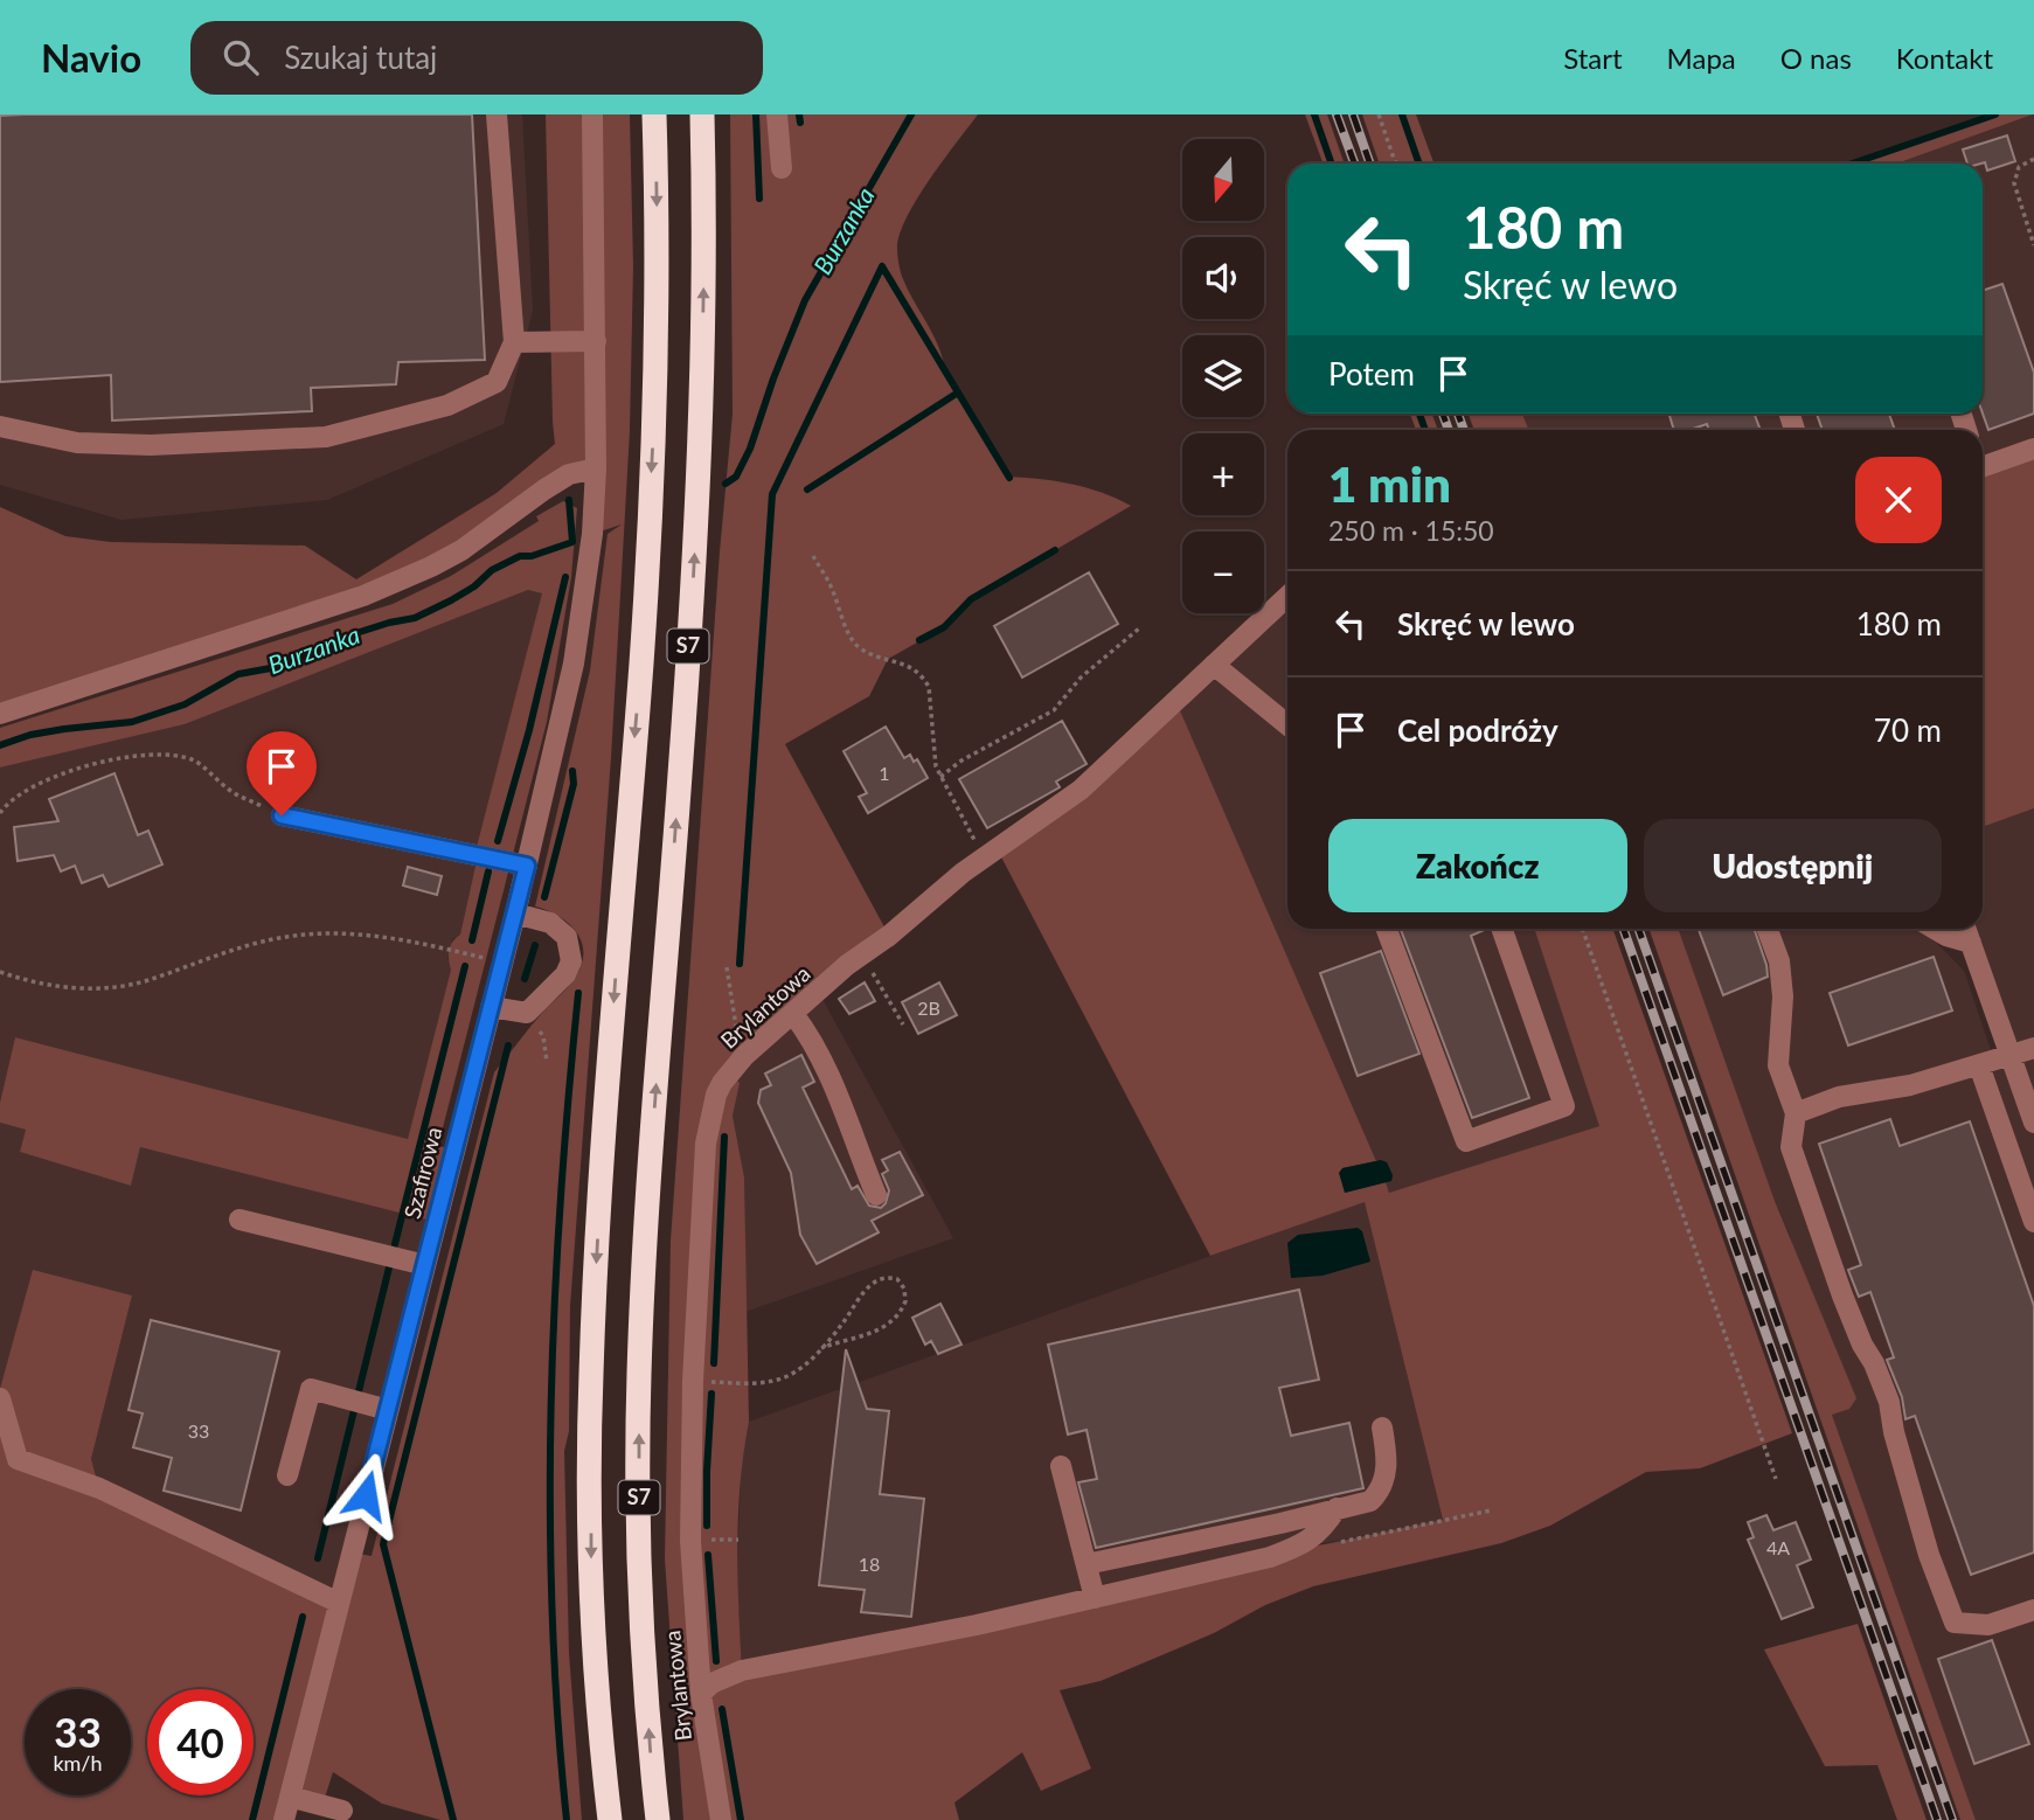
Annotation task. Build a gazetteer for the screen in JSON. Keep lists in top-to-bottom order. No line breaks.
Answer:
{"streets":{"highway":["S7"],"street":["Brylantowa","Szafirowa"]},"water":["Burzanka"],"house_numbers":["1","2B","33","4A","18"],"north":"bottom","page":{"header":"Navio","search":"Szukaj tutaj","nav":["Start","Mapa","O nas","Kontakt"],"map_buttons":["+","−"],"turn":["180 m","Skręć w lewo"],"then":"Potem","heading":["1 min","250 m · 15:50"],"list":[{"name":"Skręć w lewo","value":"180 m"},{"name":"Cel podróży","value":"70 m"}],"buttons":["Zakończ","Udostępnij"],"speed":"33 km/h","limit":"40"}}
